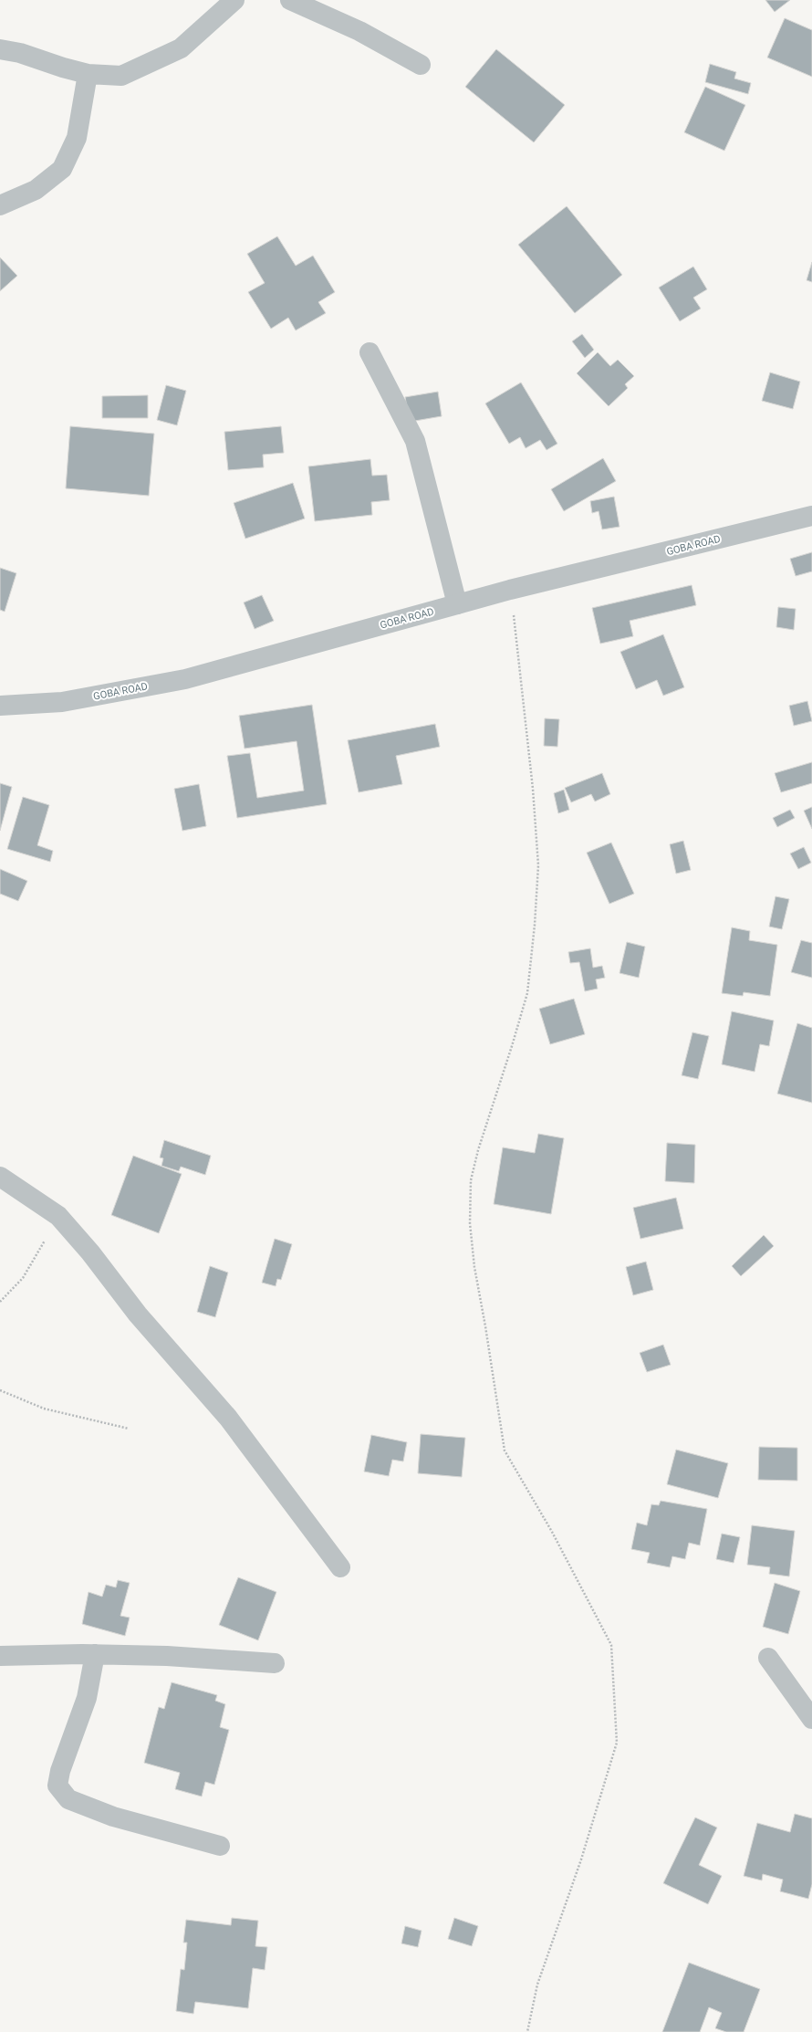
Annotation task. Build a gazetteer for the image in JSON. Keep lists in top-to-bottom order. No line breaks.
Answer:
{"streets":{"street":["GOBA ROAD"]}}
